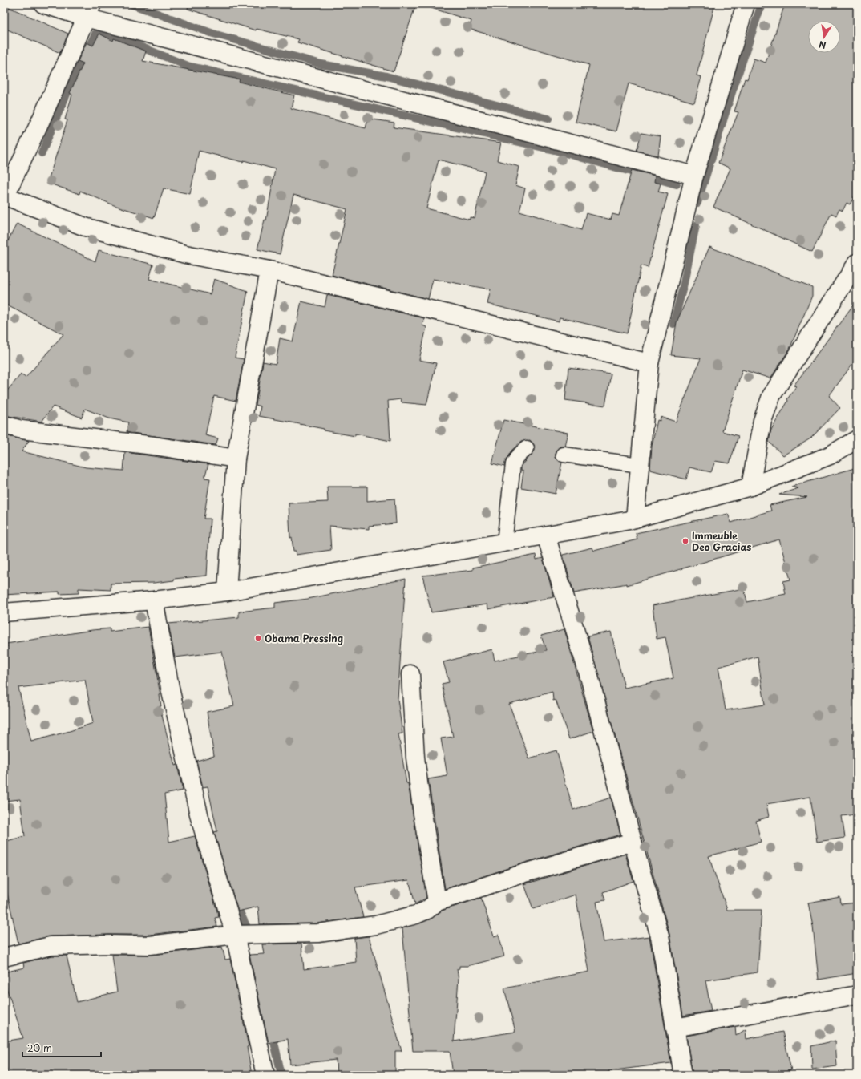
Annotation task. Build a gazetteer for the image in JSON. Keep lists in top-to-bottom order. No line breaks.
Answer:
{"places":["Immeuble Deo Gracias","Obama Pressing"],"scale_bar":"20 m","north":"bottom"}
